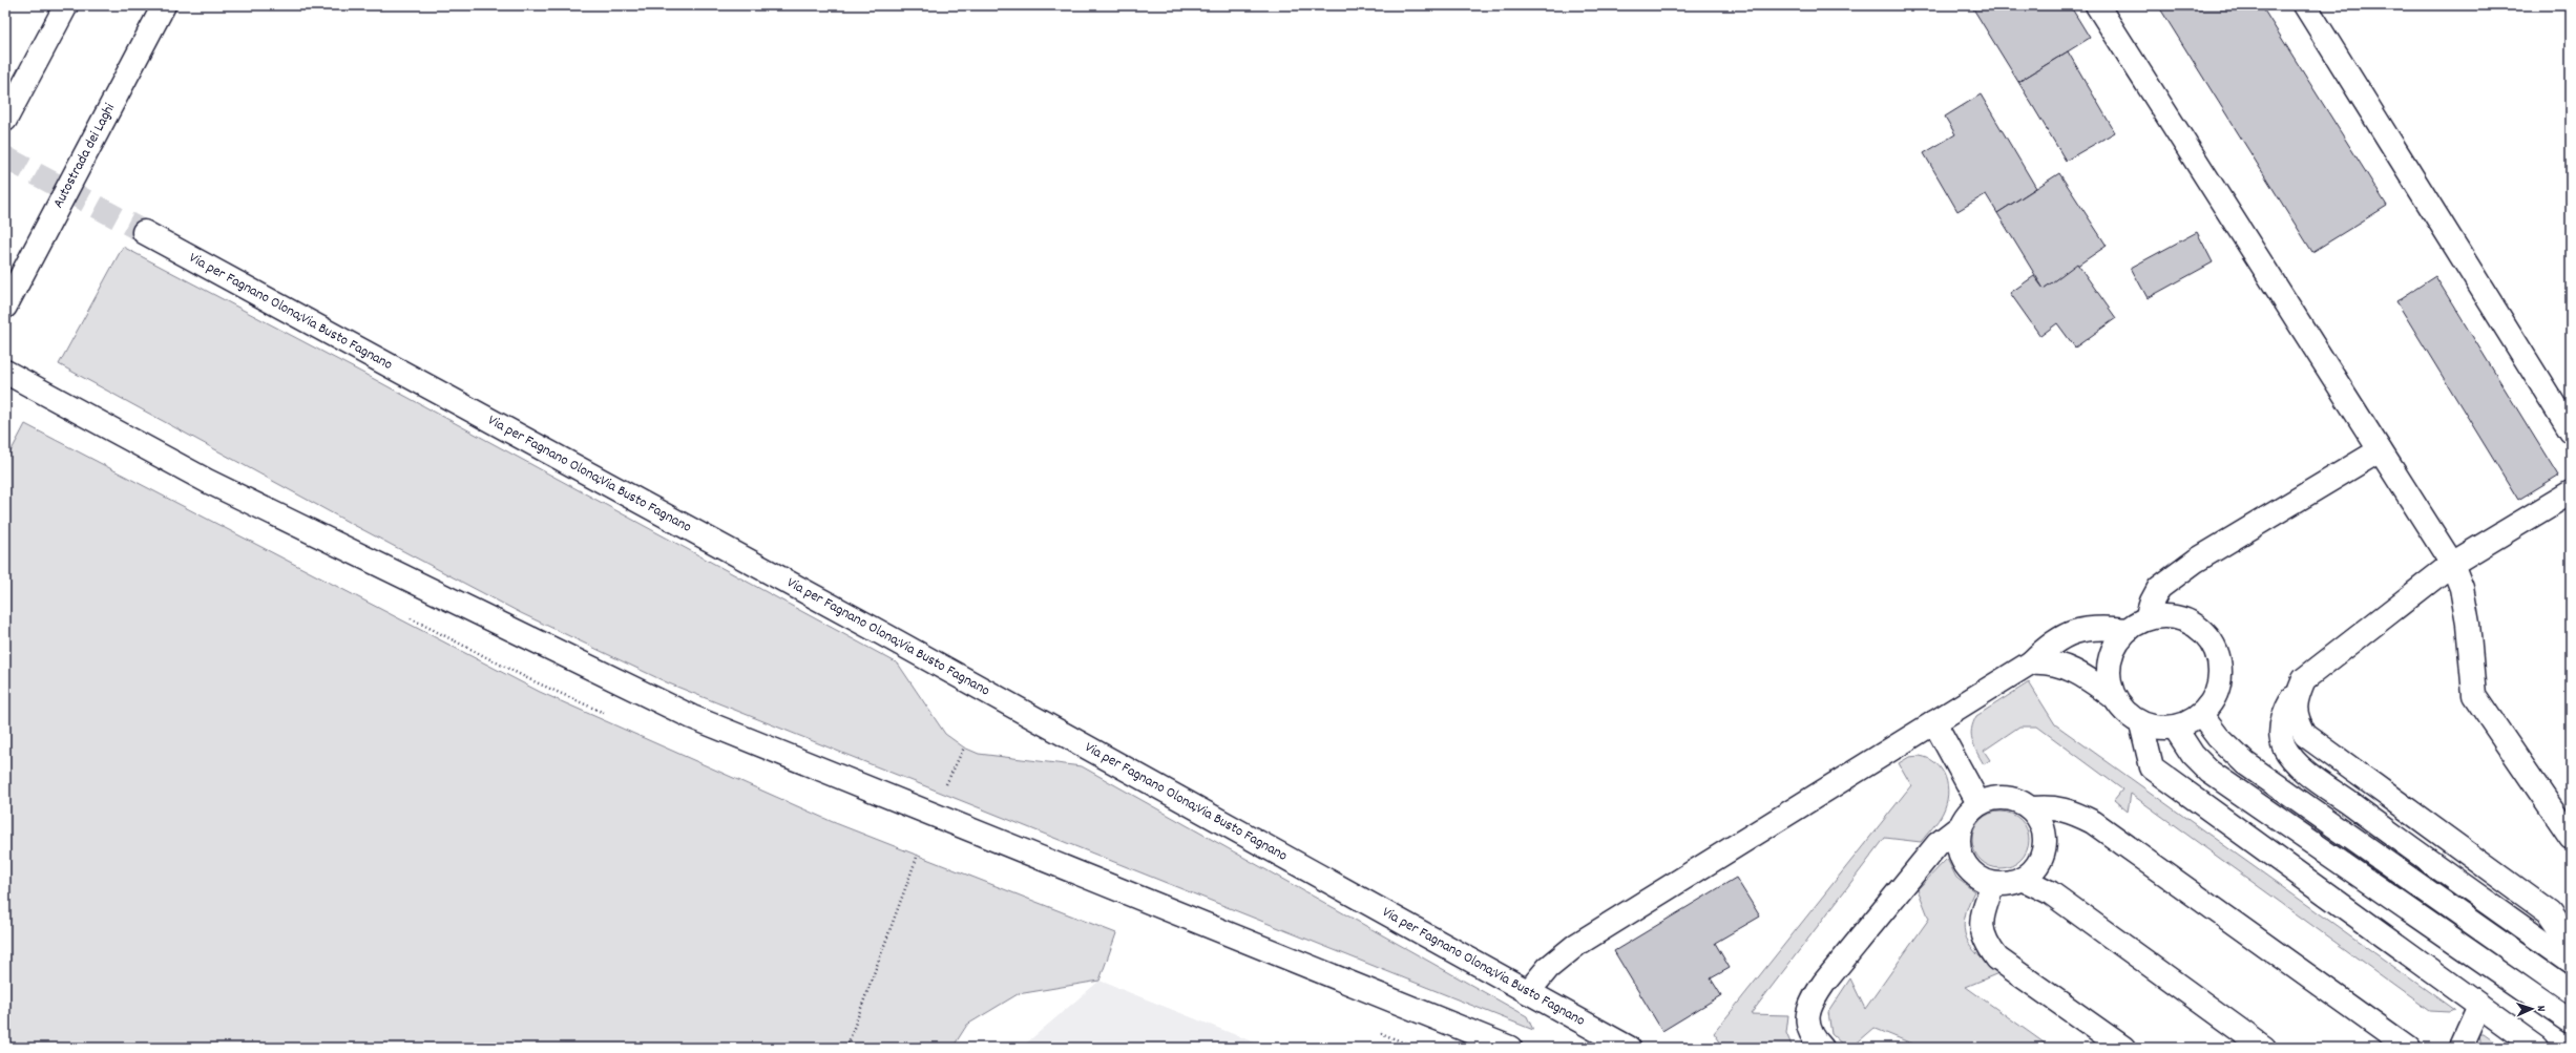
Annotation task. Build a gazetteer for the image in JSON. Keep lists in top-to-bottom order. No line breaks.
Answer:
{"streets":{"main road":["Autostrada dei Laghi","Via per Fagnano Olona;Via Busto Fagnano"]},"north":"right"}
